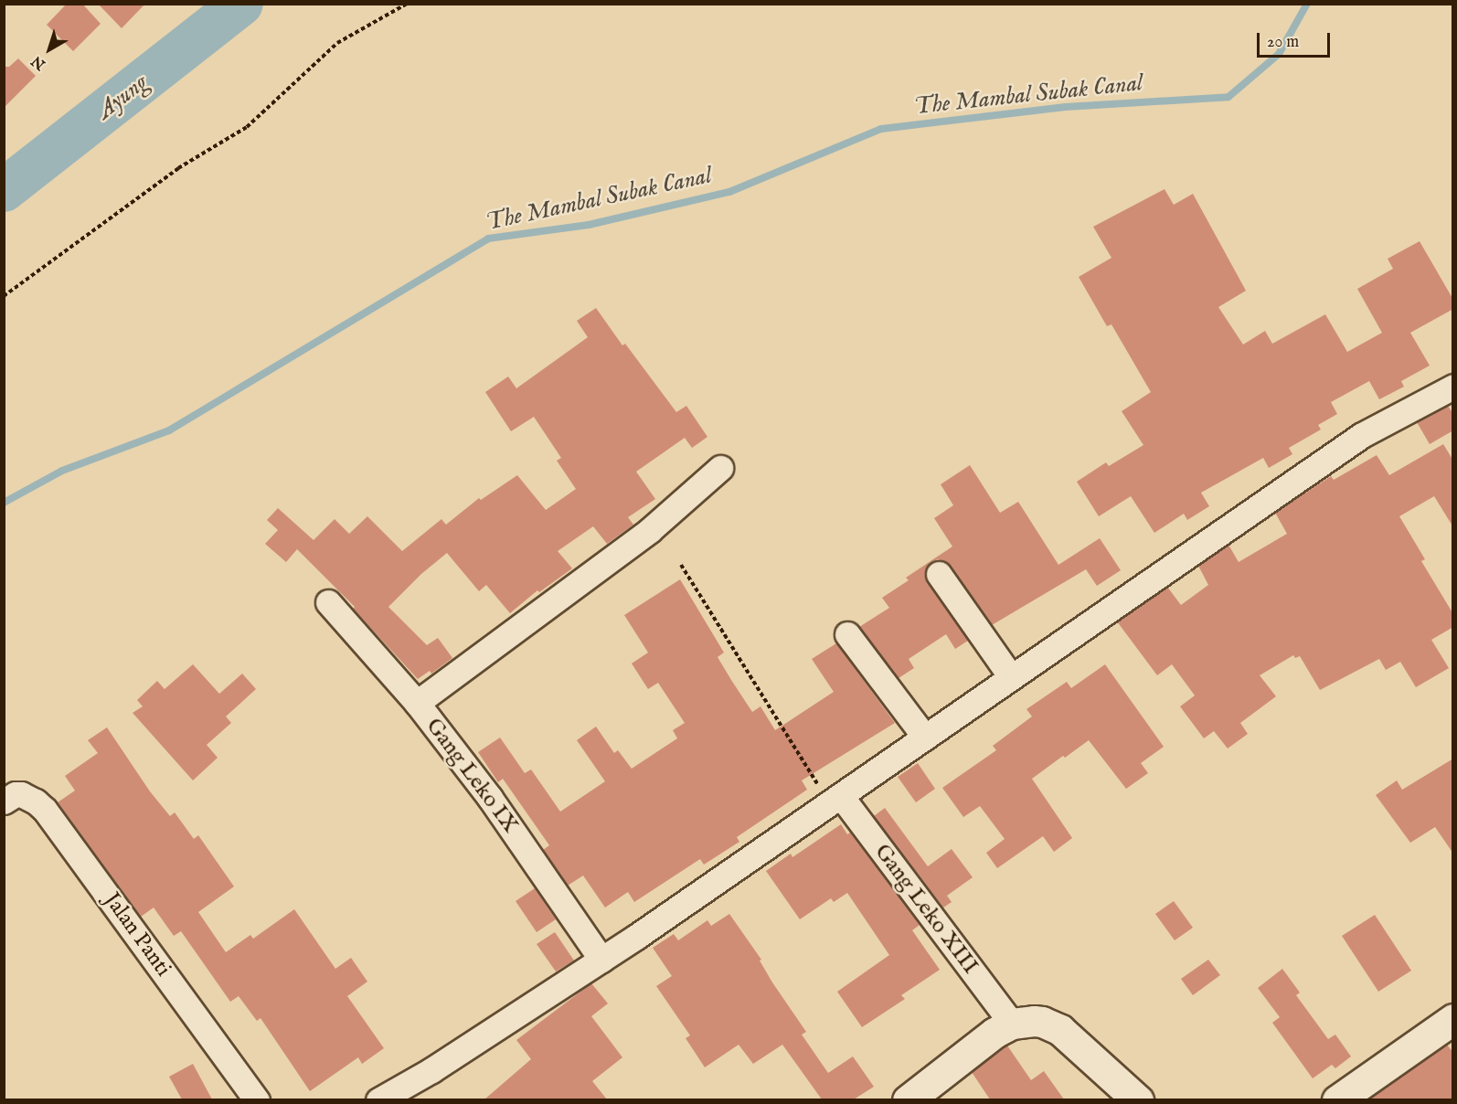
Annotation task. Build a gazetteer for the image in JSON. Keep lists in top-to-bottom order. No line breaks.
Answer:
{"streets":{"street":["Gang Leko IX","Gang Leko XIII","Jalan Panti"]},"water":["The Mambal Subak Canal","Ayung"],"scale_bar":"20 m","north":"bottom left"}
